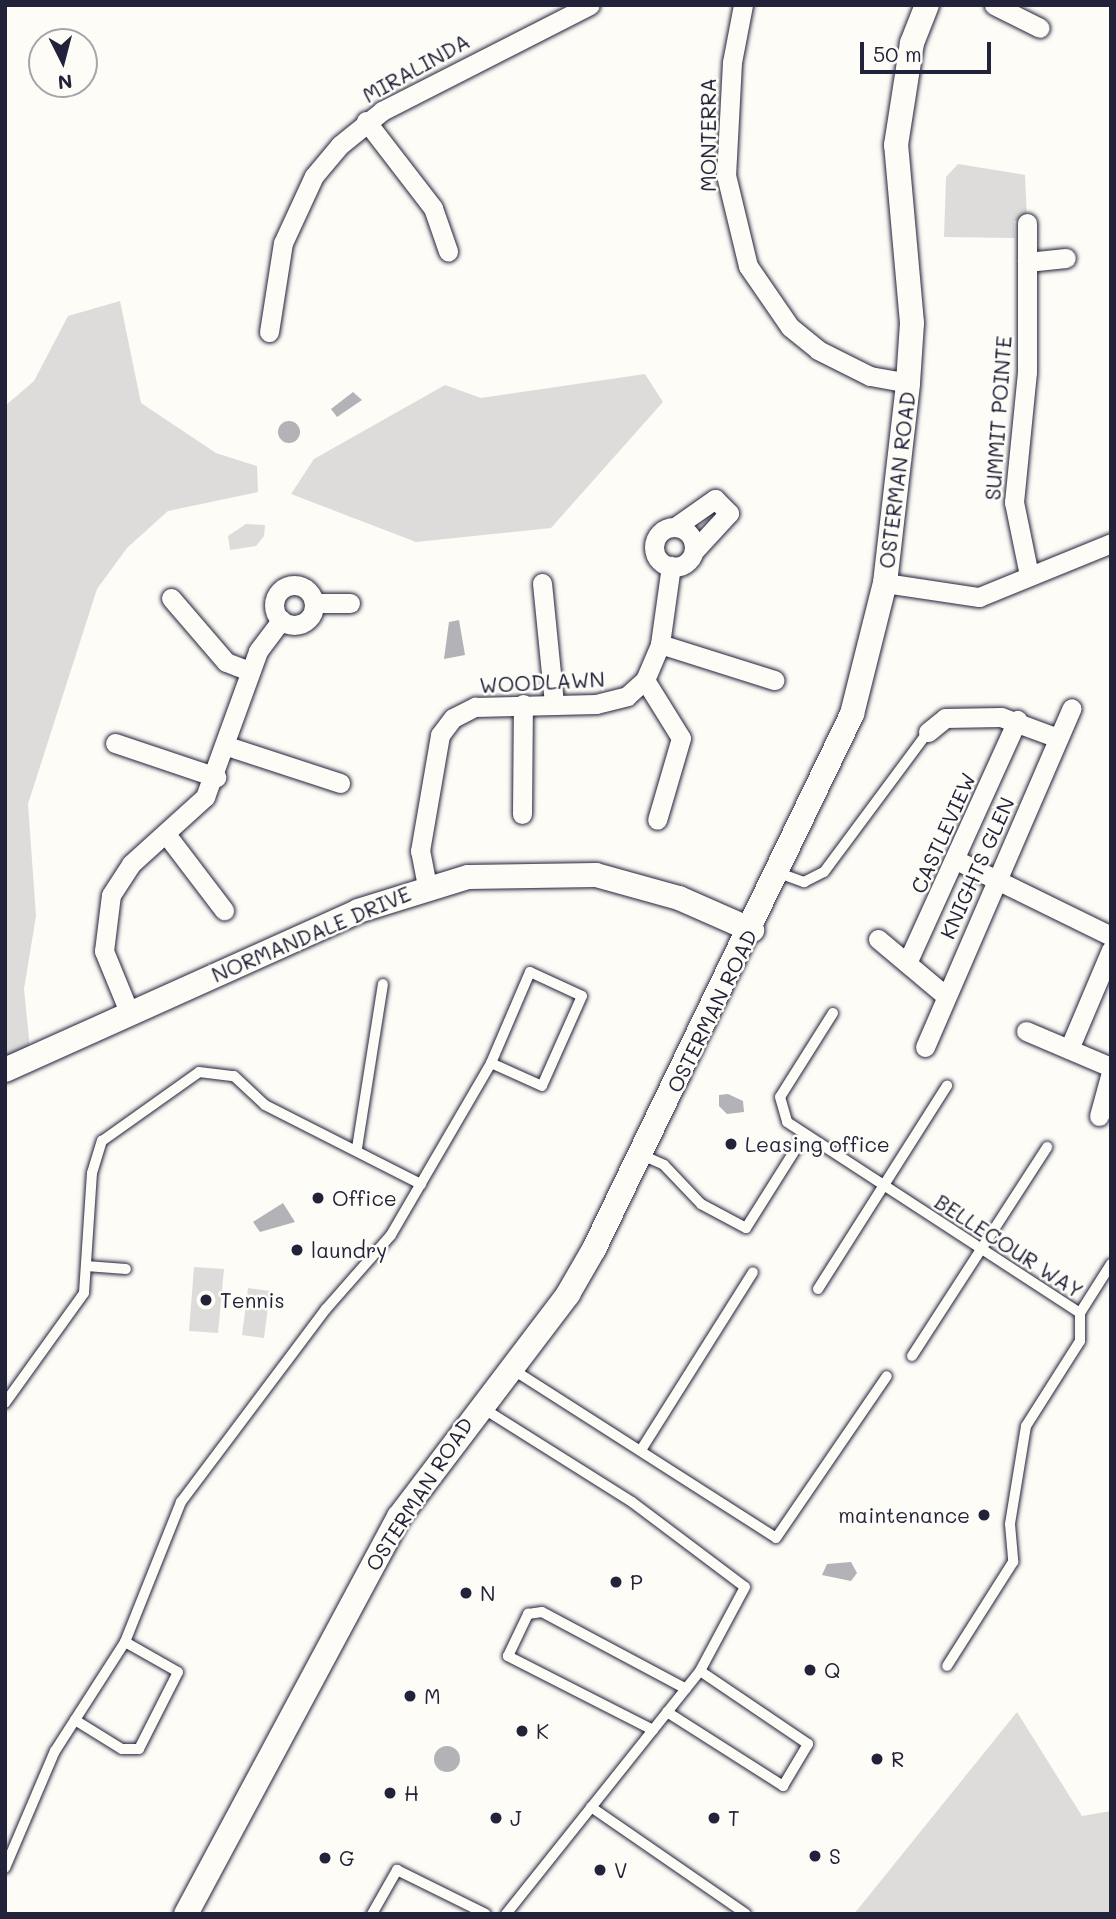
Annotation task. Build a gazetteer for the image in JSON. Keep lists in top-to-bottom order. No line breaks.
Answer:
{"streets":{"street":["MIRALINDA","MONTERRA","SUMMIT POINTE","OSTERMAN ROAD","WOODLAWN","CASTLEVIEW","KNIGHTS GLEN","NORMANDALE DRIVE"],"lane":["BELLECOUR WAY"]},"crossings":[["MONTERRA","OSTERMAN ROAD"],["OSTERMAN ROAD","NORMANDALE DRIVE"],["WOODLAWN","NORMANDALE DRIVE"]],"places":["Leasing office","Office","laundry","Tennis","maintenance","P","N","Q","M","K","R","H","J","T","S","G","V"],"scale_bar":"50 m","north":"bottom"}
